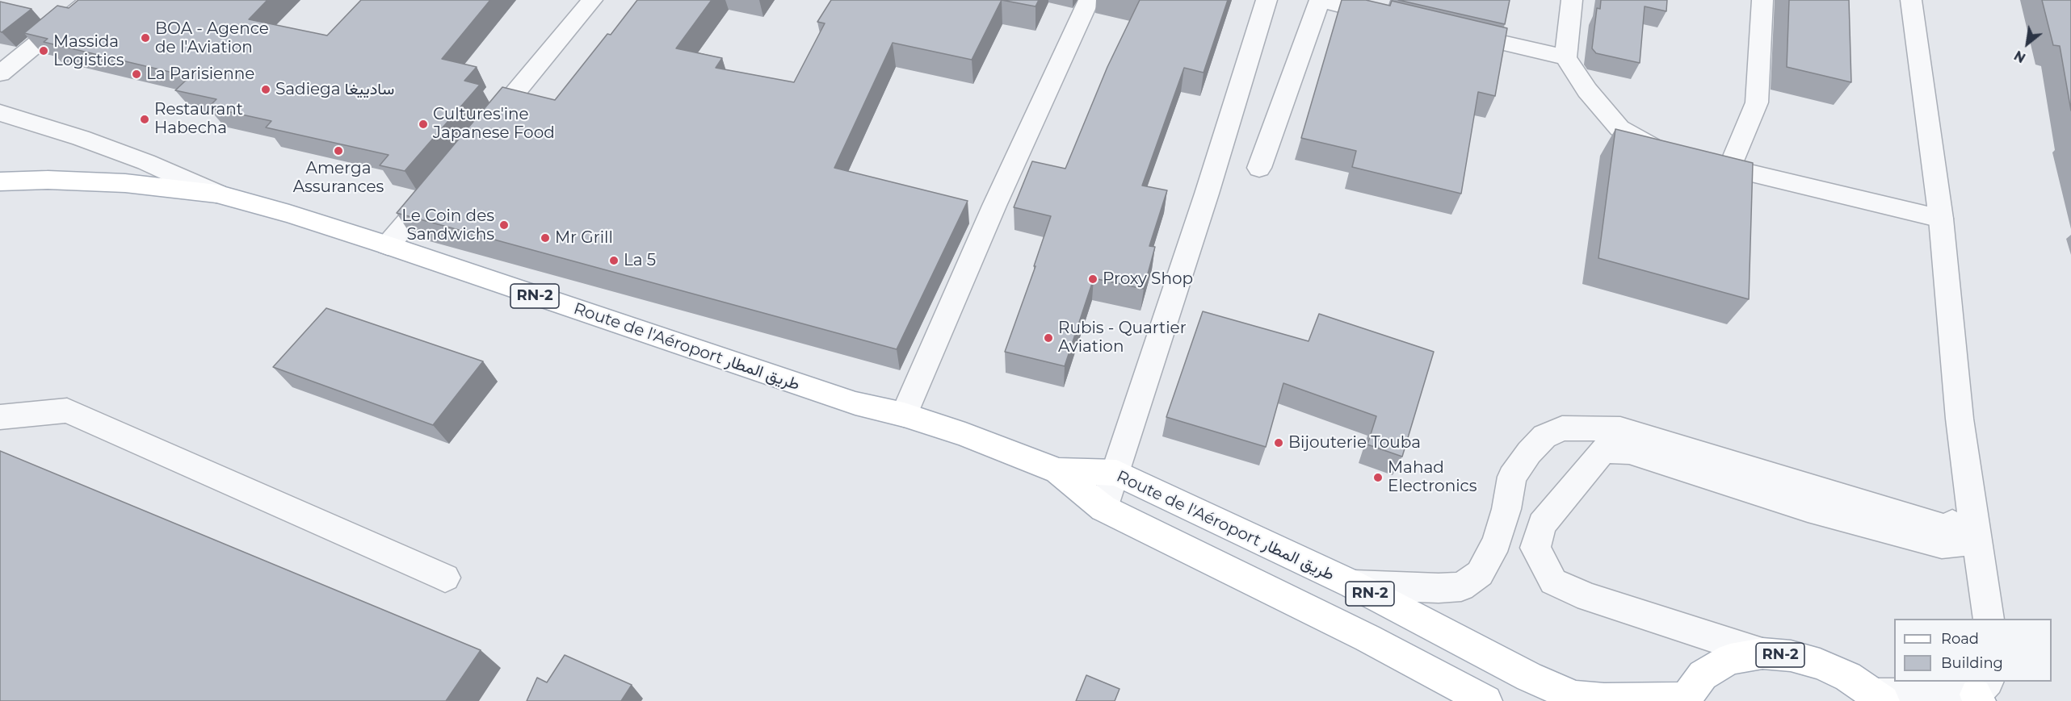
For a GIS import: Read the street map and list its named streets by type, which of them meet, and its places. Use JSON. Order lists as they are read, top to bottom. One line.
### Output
{"streets":{"main road":["RN-2","Route de l'Aéroport طريق المطار"]},"crossings":[["RN-2","Route de l'Aéroport طريق المطار"]],"places":["BOA - Agence de l'Aviation","Massida Logistics","La Parisienne","Sadiega سادييغا","Restaurant Habecha","Cultures'ine Japanese Food","Amerga Assurances","Le Coin des Sandwichs","Mr Grill","La 5","Proxy Shop","Rubis - Quartier Aviation","Bijouterie Touba","Mahad Electronics"],"legend":["Road","Building"],"north":"bottom left"}
